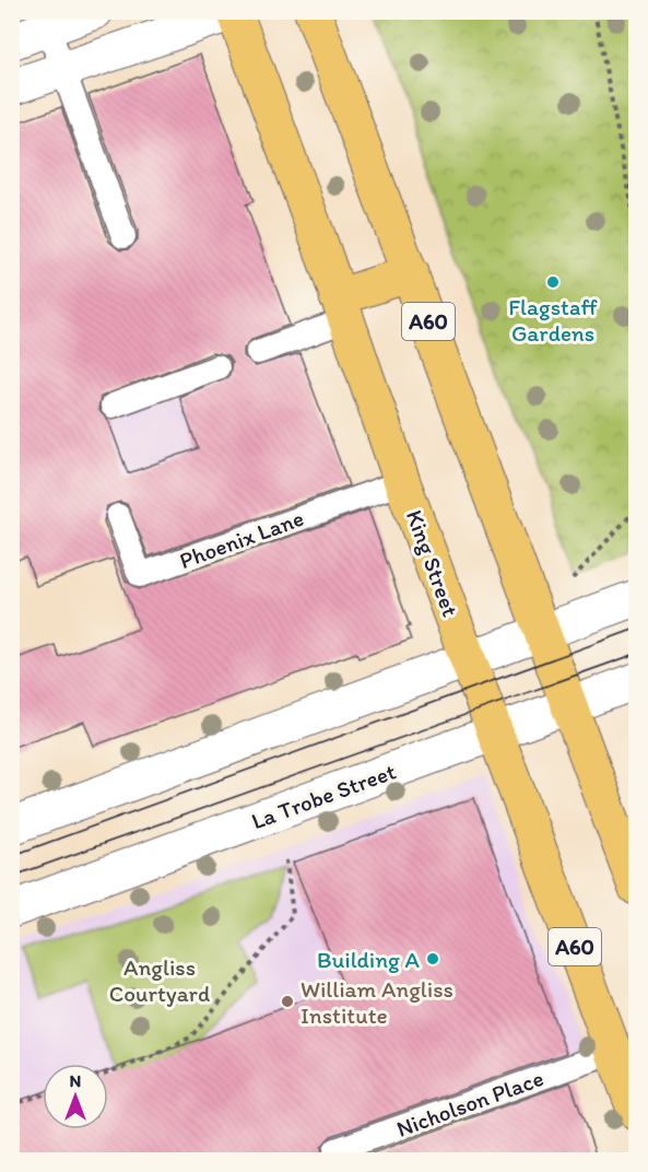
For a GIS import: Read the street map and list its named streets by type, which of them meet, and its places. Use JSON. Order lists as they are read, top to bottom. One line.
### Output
{"streets":{"highway":["A60","King Street"],"street":["La Trobe Street"],"lane":["Phoenix Lane","Nicholson Place"]},"crossings":[["A60","La Trobe Street"],["Phoenix Lane","King Street"],["King Street","La Trobe Street"],["King Street","Nicholson Place"]],"parks":["Angliss Courtyard"],"places":["Flagstaff Gardens","Building A","William Angliss Institute"],"north":"top"}
